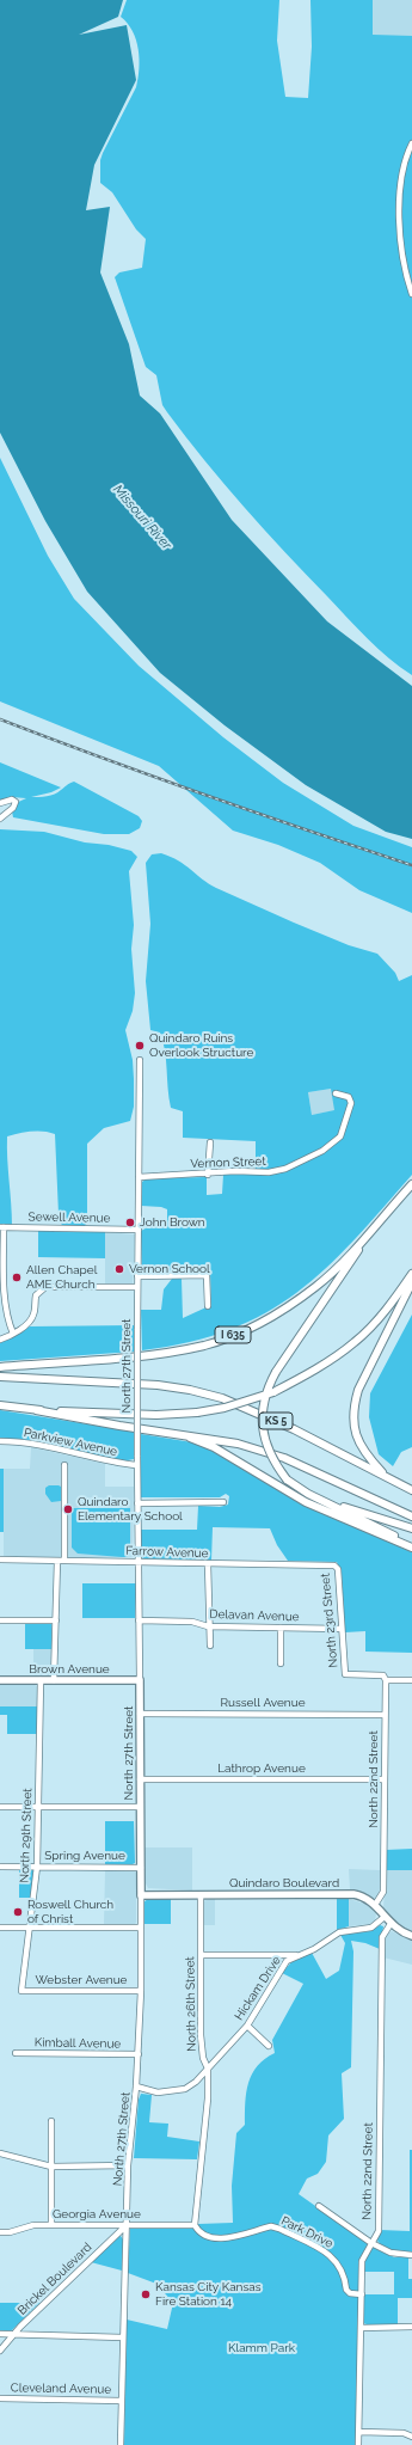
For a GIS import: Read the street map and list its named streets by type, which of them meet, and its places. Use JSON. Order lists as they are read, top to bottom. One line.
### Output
{"streets":{"highway":["I 635","KS 5"],"main road":["North 27th Street","Brown Avenue","Quindaro Boulevard"],"street":["Vernon Street","Sewell Avenue","Parkview Avenue","Farrow Avenue","Delavan Avenue","North 23rd Street","Russell Avenue","Lathrop Avenue","North 22nd Street","North 29th Street","Spring Avenue","Webster Avenue","Hickam Drive","North 26th Street","Kimball Avenue","Georgia Avenue","Park Drive","Brickel Boulevard","Cleveland Avenue"]},"crossings":[["Vernon Street","North 27th Street"],["Sewell Avenue","North 27th Street"],["North 27th Street","Parkview Avenue"],["North 27th Street","Farrow Avenue"],["North 27th Street","Delavan Avenue"],["North 27th Street","Brown Avenue"],["North 27th Street","Russell Avenue"],["North 27th Street","Lathrop Avenue"],["North 27th Street","Spring Avenue"],["North 27th Street","Quindaro Boulevard"],["North 27th Street","Webster Avenue"],["North 27th Street","Hickam Drive"],["North 27th Street","Kimball Avenue"],["North 27th Street","Georgia Avenue"],["North 27th Street","Brickel Boulevard"],["North 27th Street","Cleveland Avenue"],["Farrow Avenue","North 23rd Street"],["Delavan Avenue","North 23rd Street"],["North 23rd Street","North 22nd Street"],["Brown Avenue","North 29th Street"],["Russell Avenue","North 22nd Street"],["Lathrop Avenue","North 22nd Street"],["North 22nd Street","Quindaro Boulevard"],["North 22nd Street","Park Drive"],["North 29th Street","Spring Avenue"],["North 29th Street","Webster Avenue"],["Quindaro Boulevard","Hickam Drive"],["Quindaro Boulevard","North 26th Street"],["Hickam Drive","North 26th Street"],["North 26th Street","Georgia Avenue"],["North 26th Street","Park Drive"],["Georgia Avenue","Park Drive"],["Georgia Avenue","Brickel Boulevard"]],"water":["Missouri River"],"parks":["Klamm Park"],"places":["Quindaro Ruins Overlook Structure","John Brown","Vernon School","Allen Chapel AME Church","Quindaro Elementary School","Roswell Church of Christ","Kansas City Kansas Fire Station 14"]}
